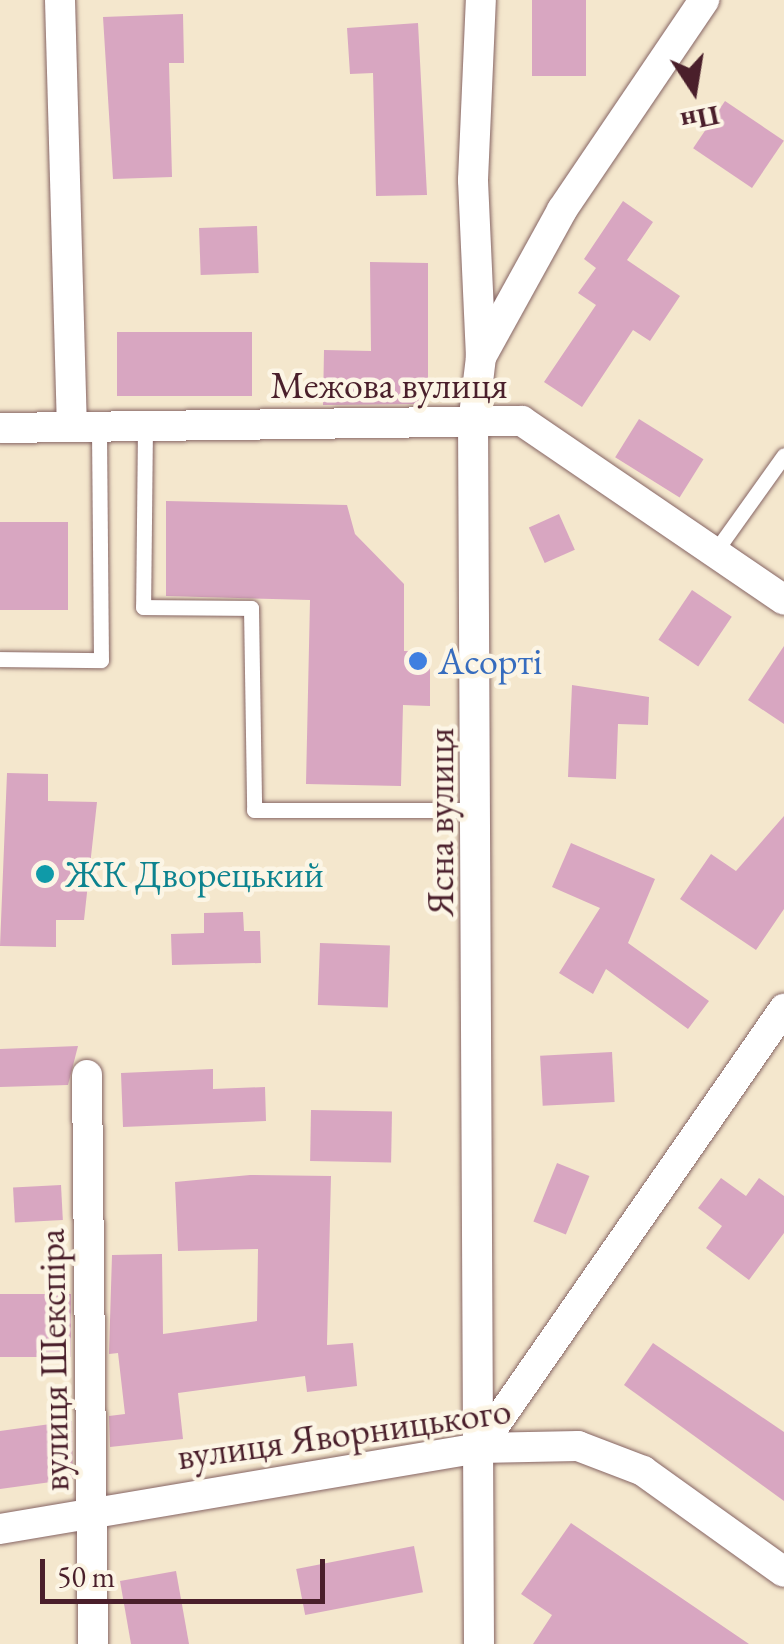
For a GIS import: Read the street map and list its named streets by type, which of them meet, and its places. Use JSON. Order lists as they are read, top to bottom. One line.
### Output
{"streets":{"street":["Межова вулиця","Ясна вулиця","вулиця Шекспіра","вулиця Яворницького"]},"crossings":[["Межова вулиця","Ясна вулиця"],["Ясна вулиця","вулиця Яворницького"],["вулиця Шекспіра","вулиця Яворницького"]],"places":["Асорті","ЖК Дворецький"],"scale_bar":"50 m","north":"bottom"}
